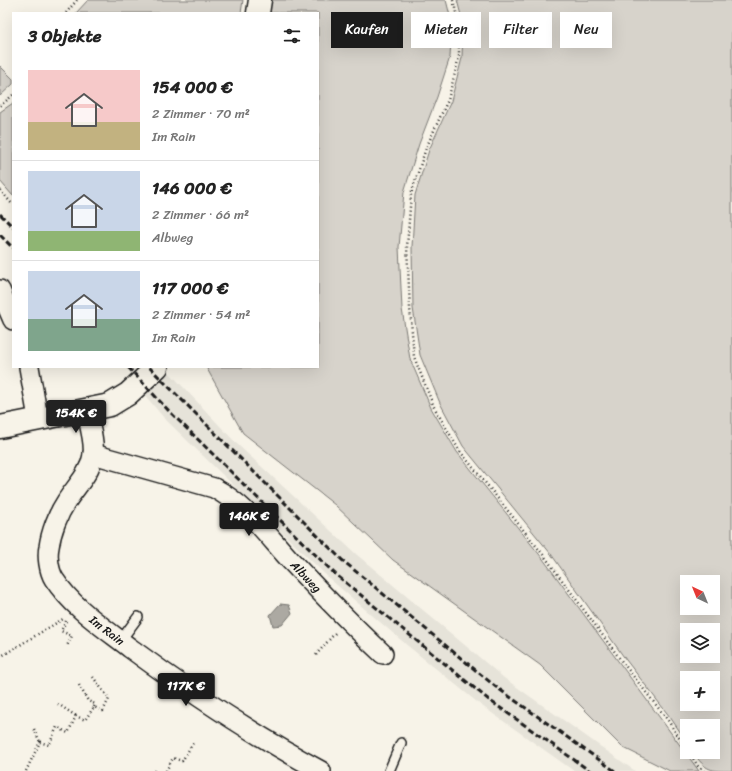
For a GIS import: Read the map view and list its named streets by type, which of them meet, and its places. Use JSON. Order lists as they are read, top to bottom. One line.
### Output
{"streets":{"street":["Albweg","Im Rain"]},"crossings":[["Albweg","Im Rain"]],"north":"top left","page":{"chip":["Kaufen","Mieten","Filter","Neu"],"heading":"3 Objekte","list":[{"name":"154 000 €","note":"2 Zimmer · 70 m² · Im Rain"},{"name":"146 000 €","note":"2 Zimmer · 66 m² · Albweg"},{"name":"117 000 €","note":"2 Zimmer · 54 m² · Im Rain"}],"price":["154K €","146K €","117K €"],"map_buttons":["+","−"]}}
